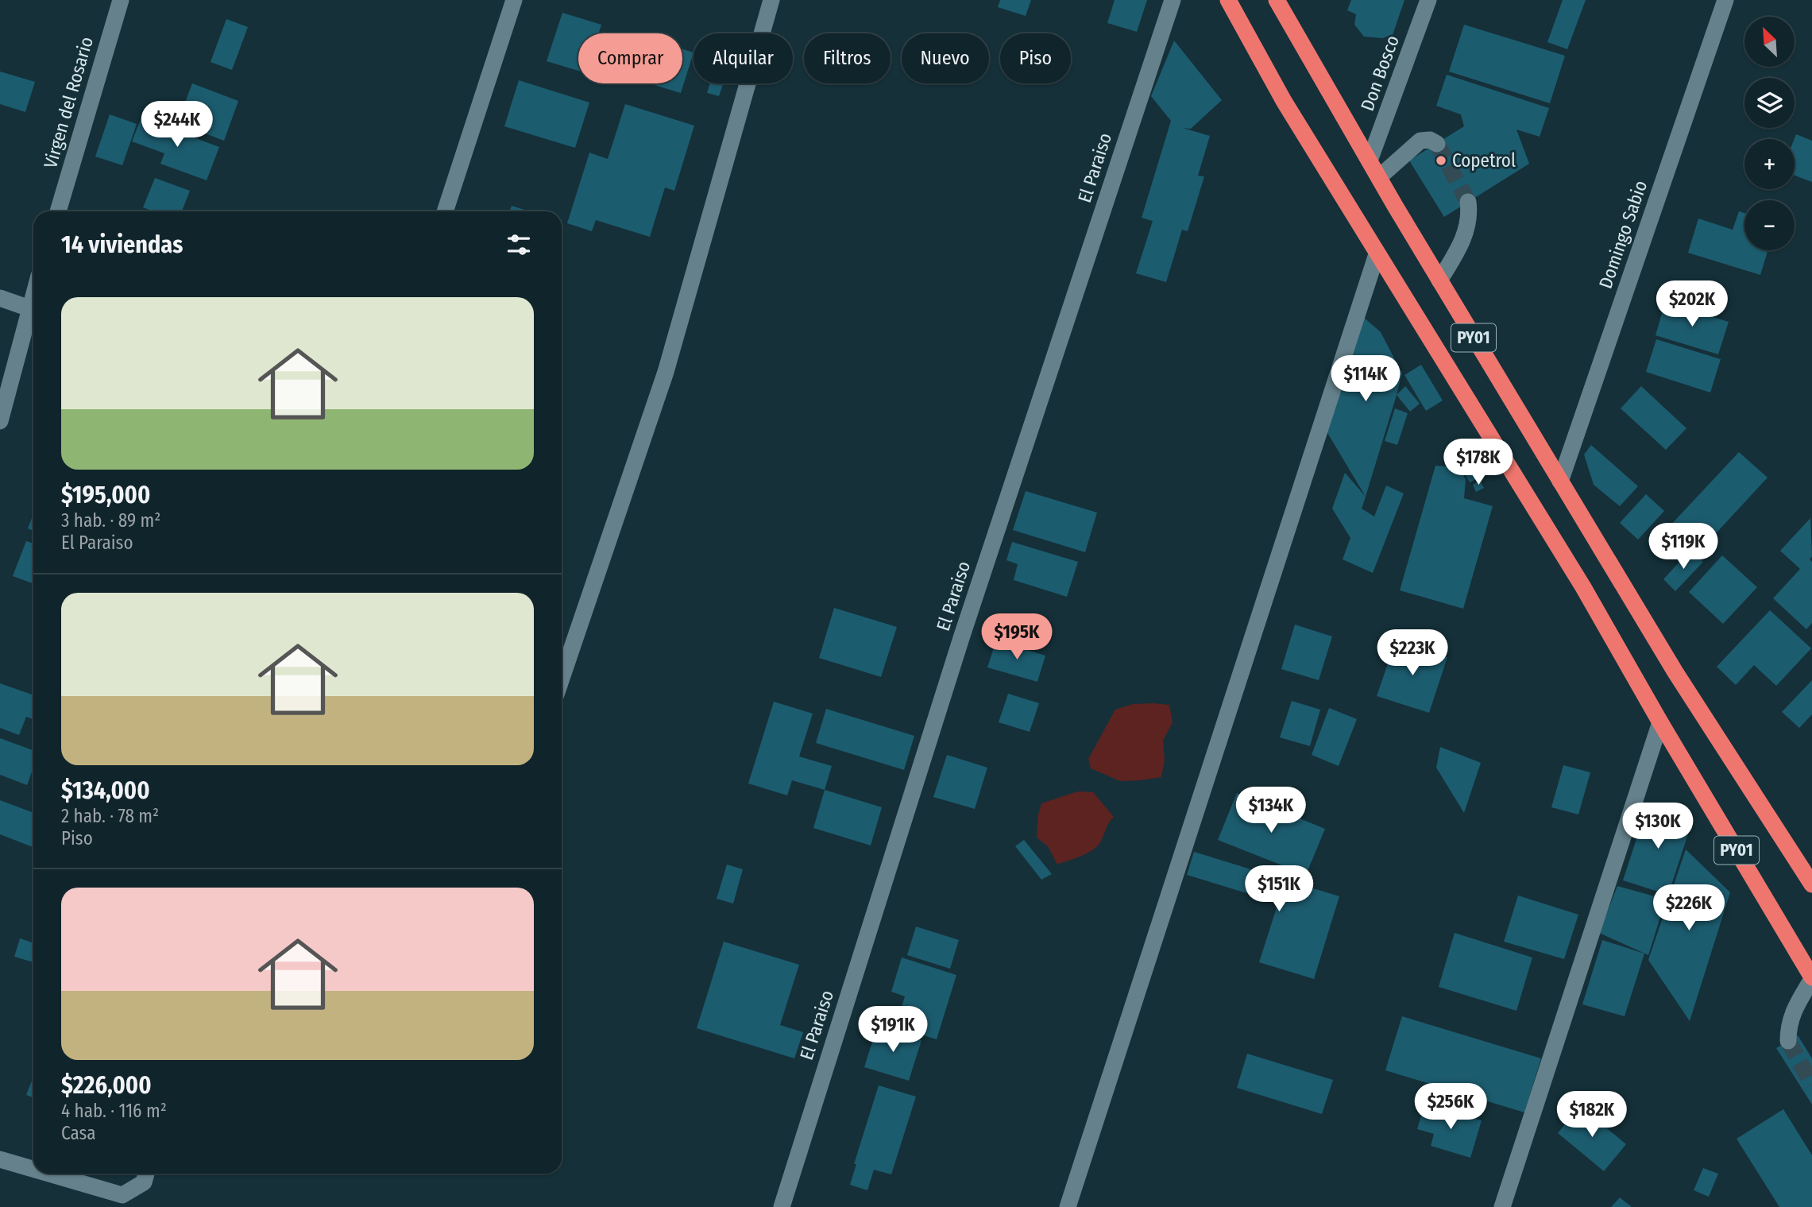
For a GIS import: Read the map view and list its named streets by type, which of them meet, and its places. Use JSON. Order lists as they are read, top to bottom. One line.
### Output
{"streets":{"highway":["PY01"],"street":["Don Bosco","Virgen del Rosario","El Paraiso","Domingo Sabio"]},"crossings":[["Don Bosco","PY01"],["Domingo Sabio","PY01"]],"places":["Copetrol"],"north":"top left","page":{"map_buttons":["+","−"],"chip":["Comprar","Alquilar","Filtros","Nuevo","Piso"],"price":["$244K","$202K","$114K","$178K","$119K","$195K","$223K","$134K","$130K","$151K","$226K","$191K","$256K","$182K"],"heading":"14 viviendas","list":[{"name":"$195,000","note":"3 hab. · 89 m² · El Paraiso"},{"name":"$134,000","note":"2 hab. · 78 m² · Piso"},{"name":"$226,000","note":"4 hab. · 116 m² · Casa"}]}}
